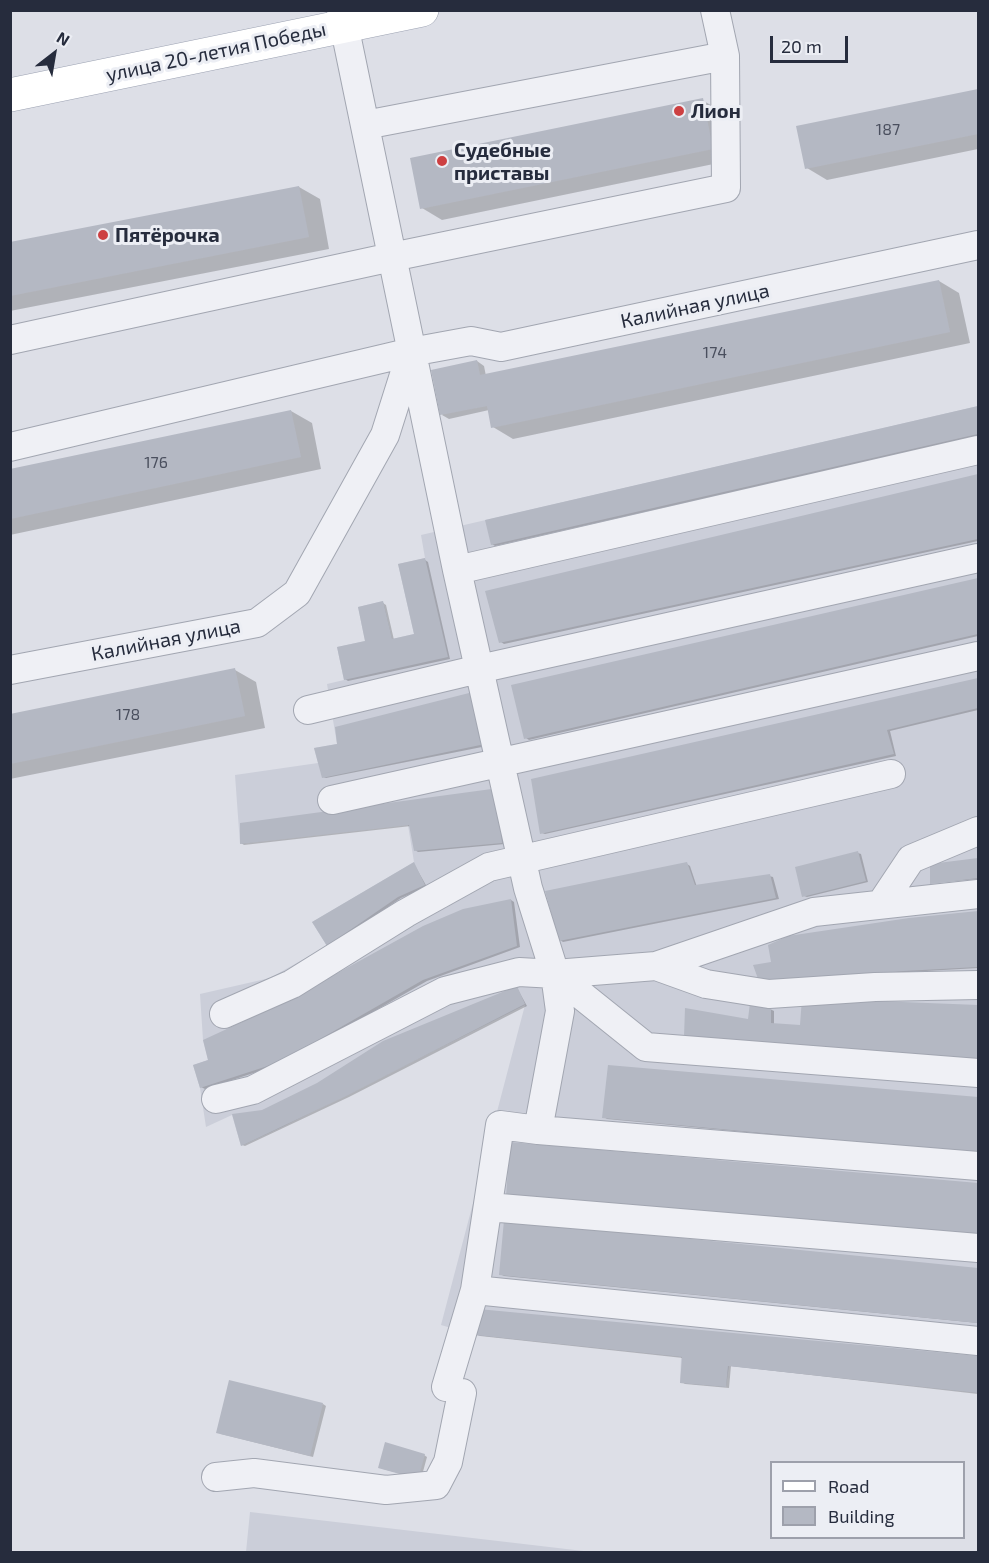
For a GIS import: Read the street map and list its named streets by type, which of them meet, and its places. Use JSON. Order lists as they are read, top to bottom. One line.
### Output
{"streets":{"main road":["улица 20-летия Победы"],"lane":["Калийная улица"]},"places":["Лион","Судебные приставы","Пятёрочка"],"house_numbers":["187","174","176","178"],"legend":["Road","Building"],"scale_bar":"20 m","north":"top right"}
